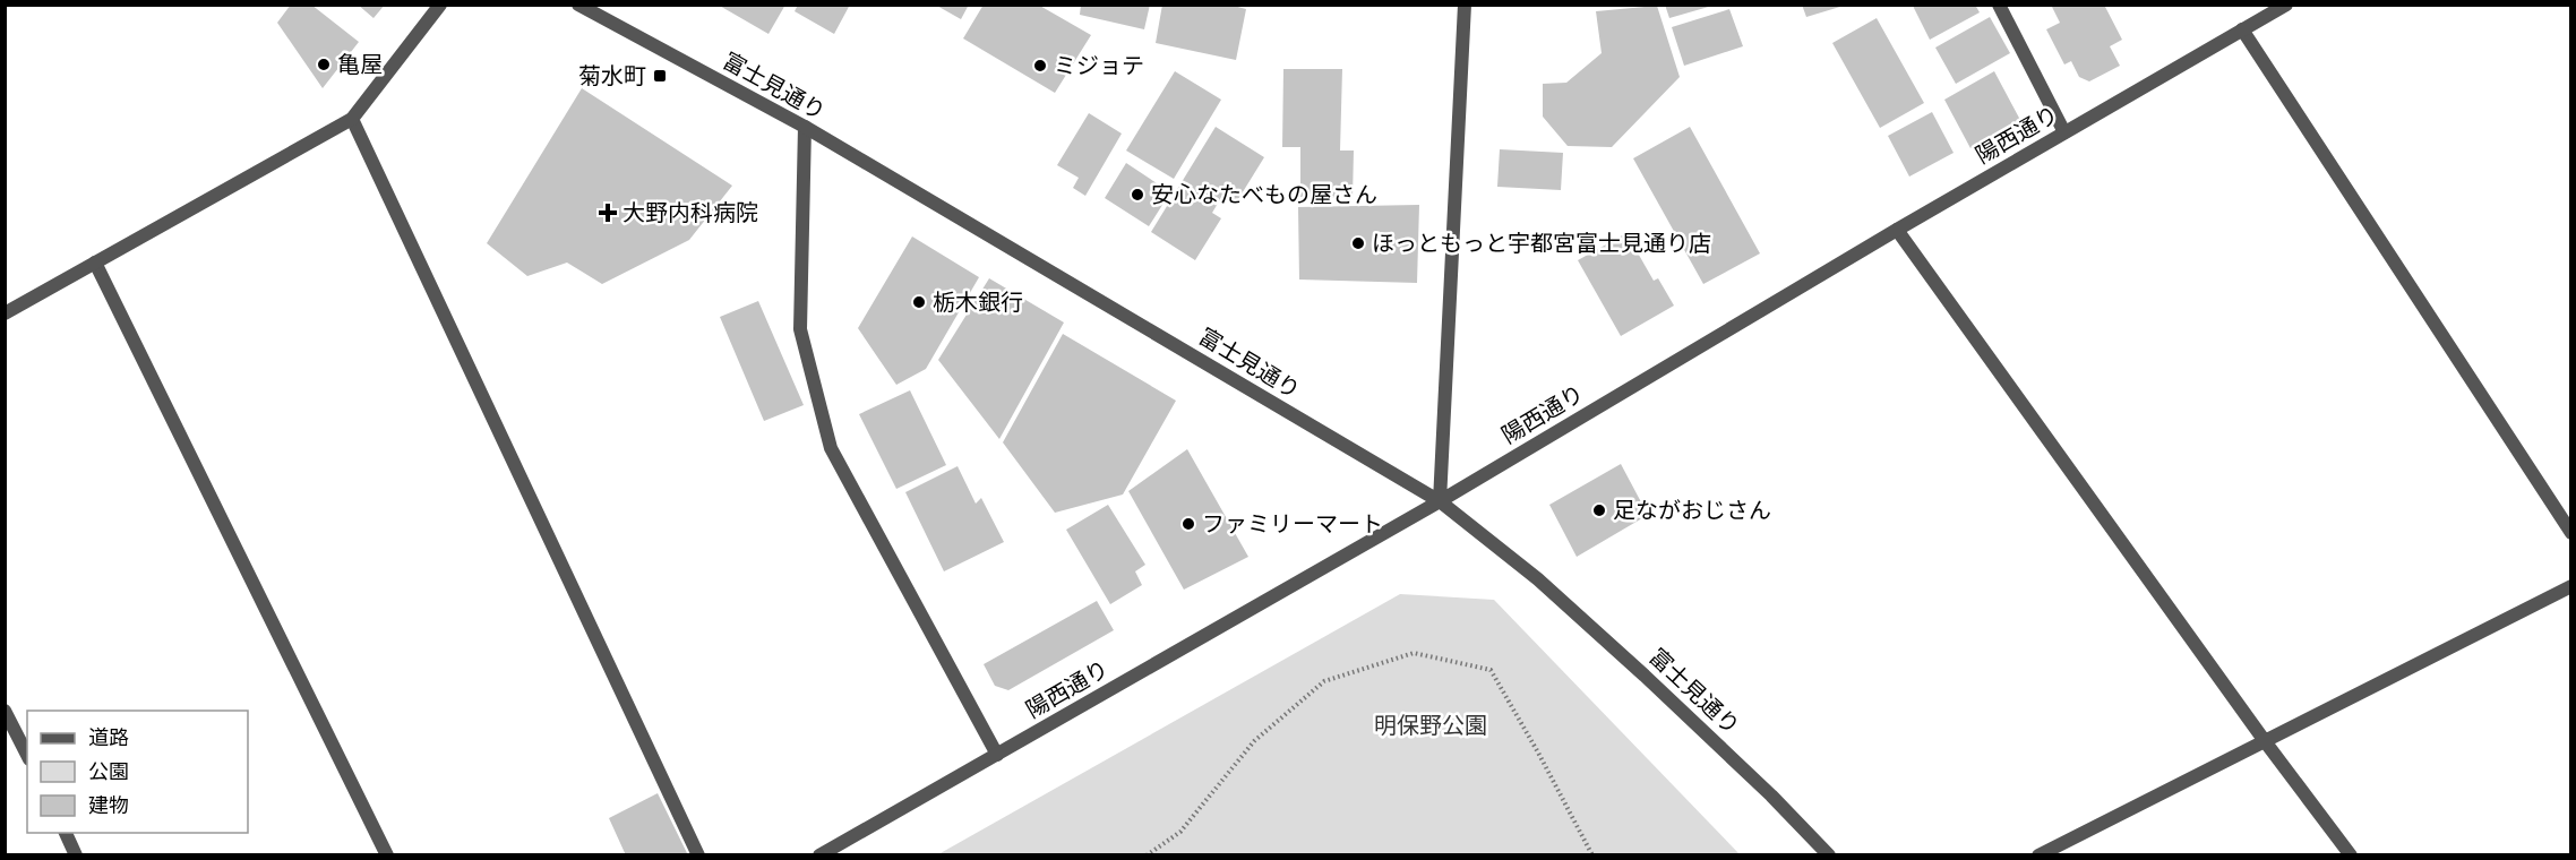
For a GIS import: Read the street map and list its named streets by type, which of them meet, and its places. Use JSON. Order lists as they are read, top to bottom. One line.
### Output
{"streets":{"street":["富士見通り","陽西通り"]},"crossings":[["富士見通り","陽西通り"]],"parks":["明保野公園"],"places":{"other":["亀屋","ミジョテ","安心なたべもの屋さん","ほっともっと宇都宮富士見通り店","栃木銀行","足ながおじさん","ファミリーマート"],"transit":["菊水町"],"health":["大野内科病院"]},"legend":["道路","公園","建物"]}
